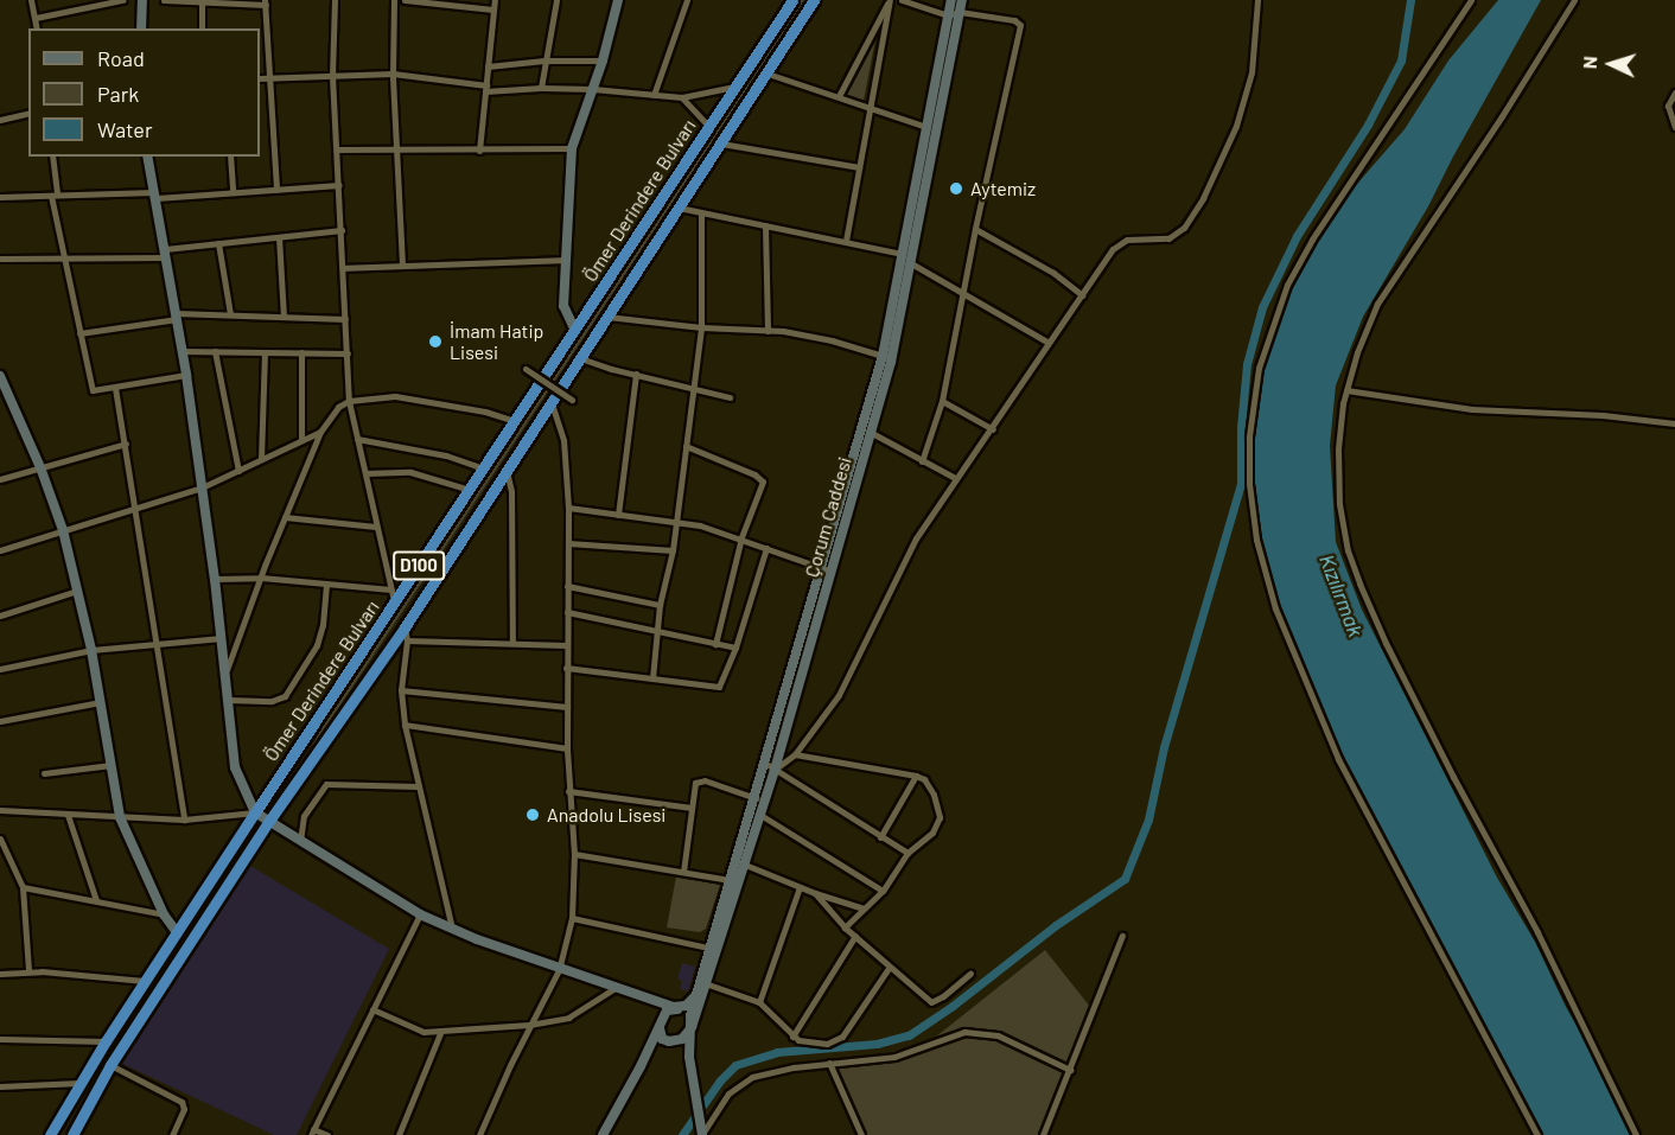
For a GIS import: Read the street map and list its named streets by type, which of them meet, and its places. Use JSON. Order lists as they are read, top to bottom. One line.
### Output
{"streets":{"highway":["Ömer Derindere Bulvarı","D100"],"street":["Çorum Caddesi"]},"water":["Kızılırmak"],"places":["Aytemiz","İmam Hatip Lisesi","Anadolu Lisesi"],"legend":["Road","Park","Water"],"north":"left"}
